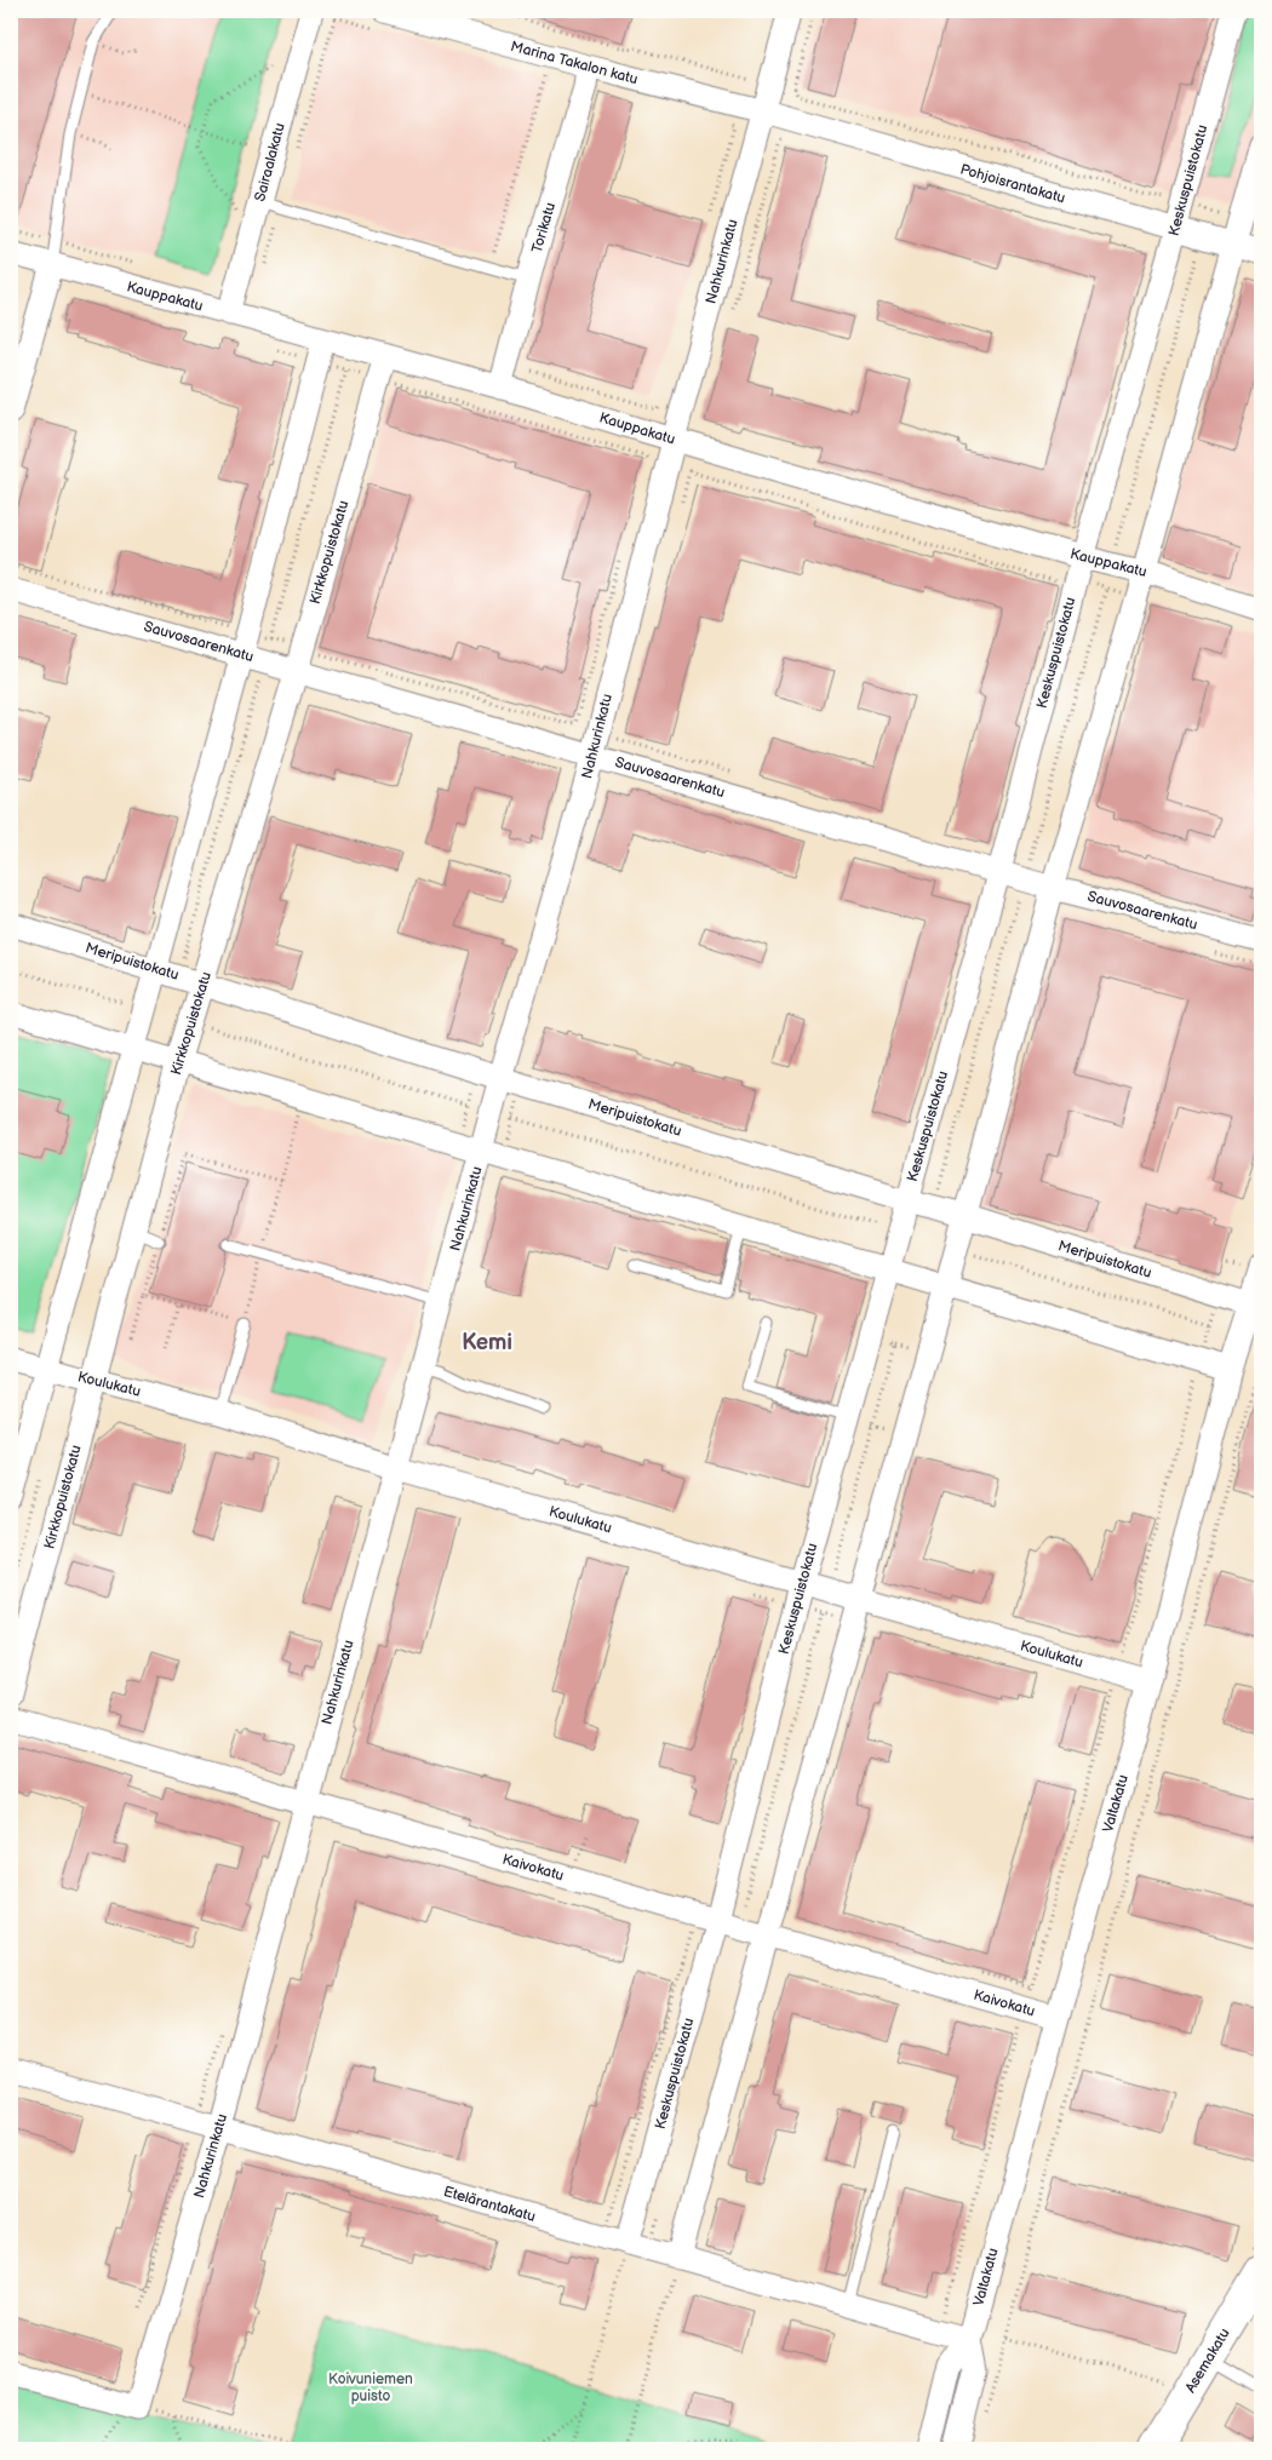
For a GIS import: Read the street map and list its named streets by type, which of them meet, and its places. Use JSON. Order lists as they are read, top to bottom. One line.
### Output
{"streets":{"main road":["Asemakatu"],"street":["Marina Takalon katu","Sairaalakatu","Keskuspuistokatu","Pohjoisrantakatu","Torikatu","Nahkurinkatu","Kauppakatu","Kirkkopuistokatu","Sauvosaarenkatu","Meripuistokatu","Koulukatu","Valtakatu","Kaivokatu","Etelärantakatu"]},"crossings":[["Marina Takalon katu","Pohjoisrantakatu"],["Marina Takalon katu","Torikatu"],["Marina Takalon katu","Nahkurinkatu"],["Sairaalakatu","Kauppakatu"],["Keskuspuistokatu","Pohjoisrantakatu"],["Keskuspuistokatu","Kauppakatu"],["Keskuspuistokatu","Sauvosaarenkatu"],["Keskuspuistokatu","Meripuistokatu"],["Keskuspuistokatu","Koulukatu"],["Keskuspuistokatu","Kaivokatu"],["Keskuspuistokatu","Etelärantakatu"],["Pohjoisrantakatu","Nahkurinkatu"],["Torikatu","Kauppakatu"],["Nahkurinkatu","Kauppakatu"],["Nahkurinkatu","Sauvosaarenkatu"],["Nahkurinkatu","Meripuistokatu"],["Nahkurinkatu","Koulukatu"],["Nahkurinkatu","Kaivokatu"],["Nahkurinkatu","Etelärantakatu"],["Kauppakatu","Kirkkopuistokatu"],["Kirkkopuistokatu","Sauvosaarenkatu"],["Kirkkopuistokatu","Meripuistokatu"],["Kirkkopuistokatu","Koulukatu"],["Meripuistokatu","Valtakatu"],["Koulukatu","Valtakatu"],["Valtakatu","Kaivokatu"],["Valtakatu","Etelärantakatu"]],"districts":["Kemi"],"parks":["Koivuniemen puisto"]}
